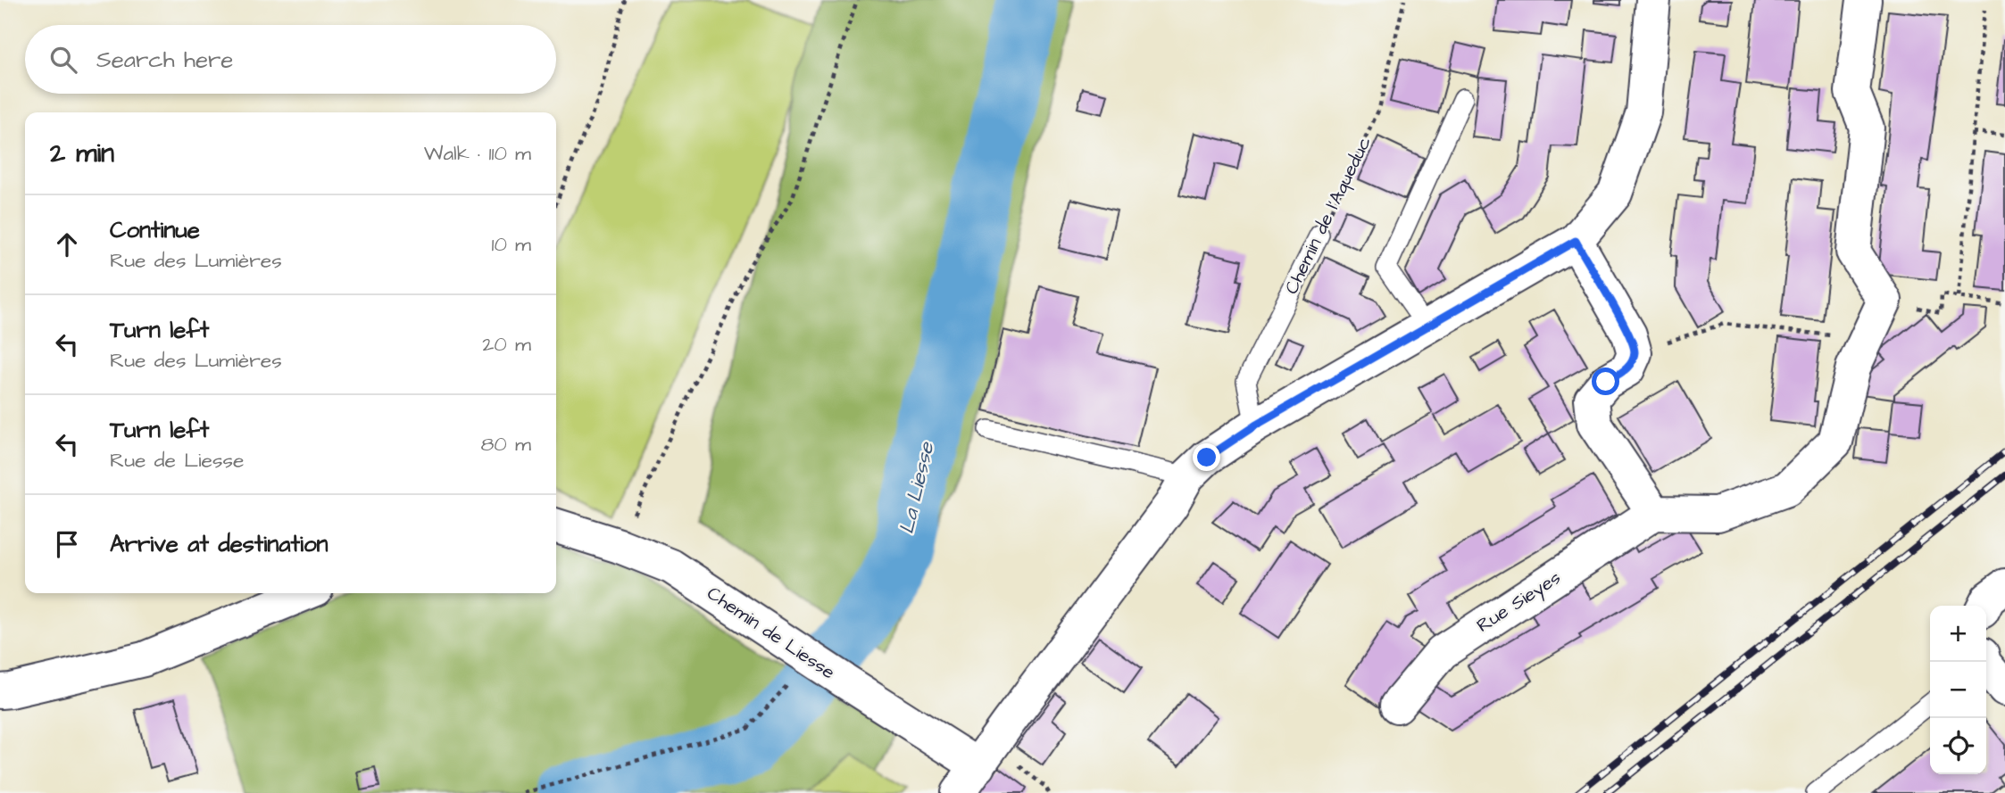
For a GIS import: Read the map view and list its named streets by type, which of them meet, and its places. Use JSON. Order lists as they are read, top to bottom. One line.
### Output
{"streets":{"street":["Rue Sieyes","Chemin de Liesse"],"lane":["Chemin de l'Aqueduc"]},"water":["La Liesse"],"page":{"search":"Search here","heading":["2 min","Walk · 110 m"],"list":[["Continue","Rue des Lumières","10 m"],["Turn left","Rue des Lumières","20 m"],["Turn left","Rue de Liesse","80 m"],"Arrive at destination"],"map_buttons":["+","−"]}}
